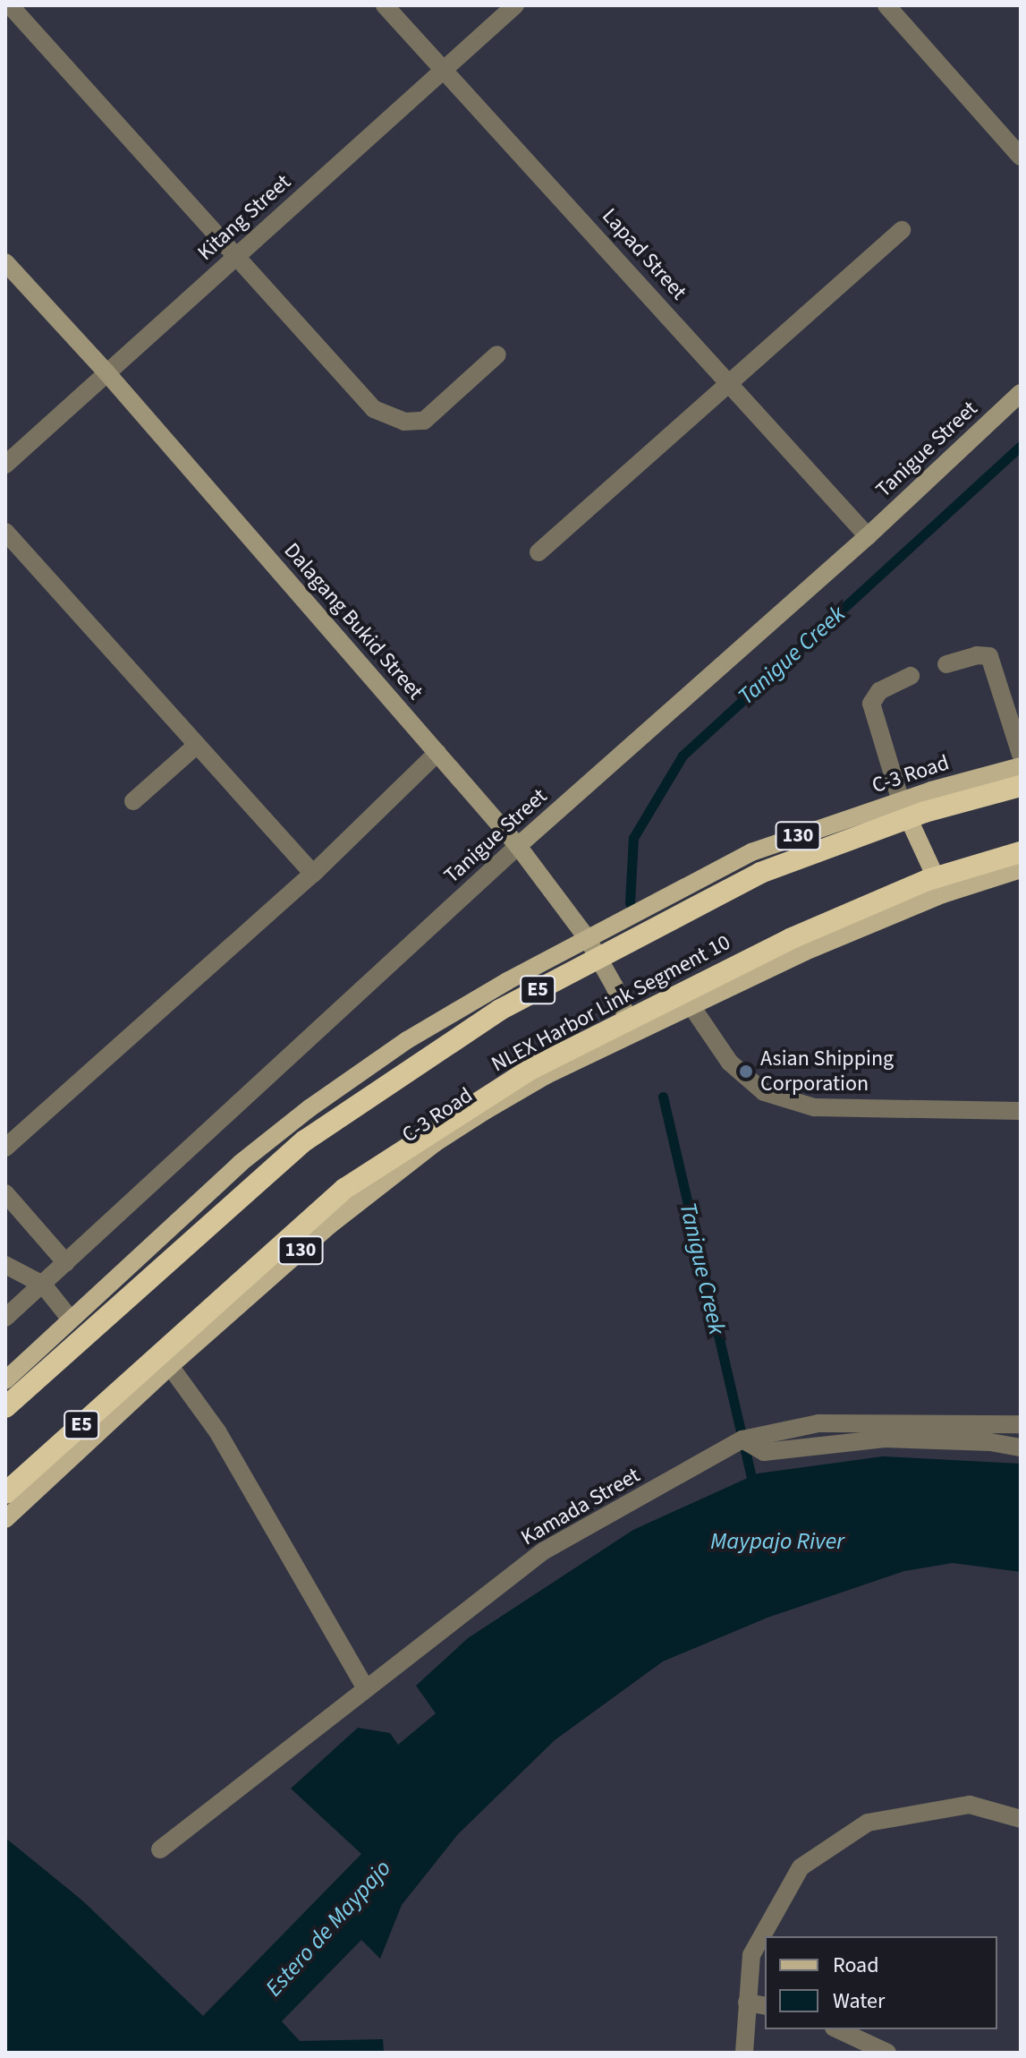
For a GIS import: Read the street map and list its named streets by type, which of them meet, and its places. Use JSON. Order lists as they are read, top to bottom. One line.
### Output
{"streets":{"highway":["E5","NLEX Harbor Link Segment 10"],"main road":["Tanigue Street","Dalagang Bukid Street","C-3 Road","130"],"street":["Kitang Street","Lapad Street","Kamada Street"]},"crossings":[["Kitang Street","Lapad Street"],["Kitang Street","Dalagang Bukid Street"],["Lapad Street","Tanigue Street"],["Tanigue Street","Dalagang Bukid Street"],["Dalagang Bukid Street","C-3 Road"]],"water":["Tanigue Creek","Maypajo River","Estero de Maypajo"],"places":["Asian Shipping Corporation"],"legend":["Road","Water"]}
